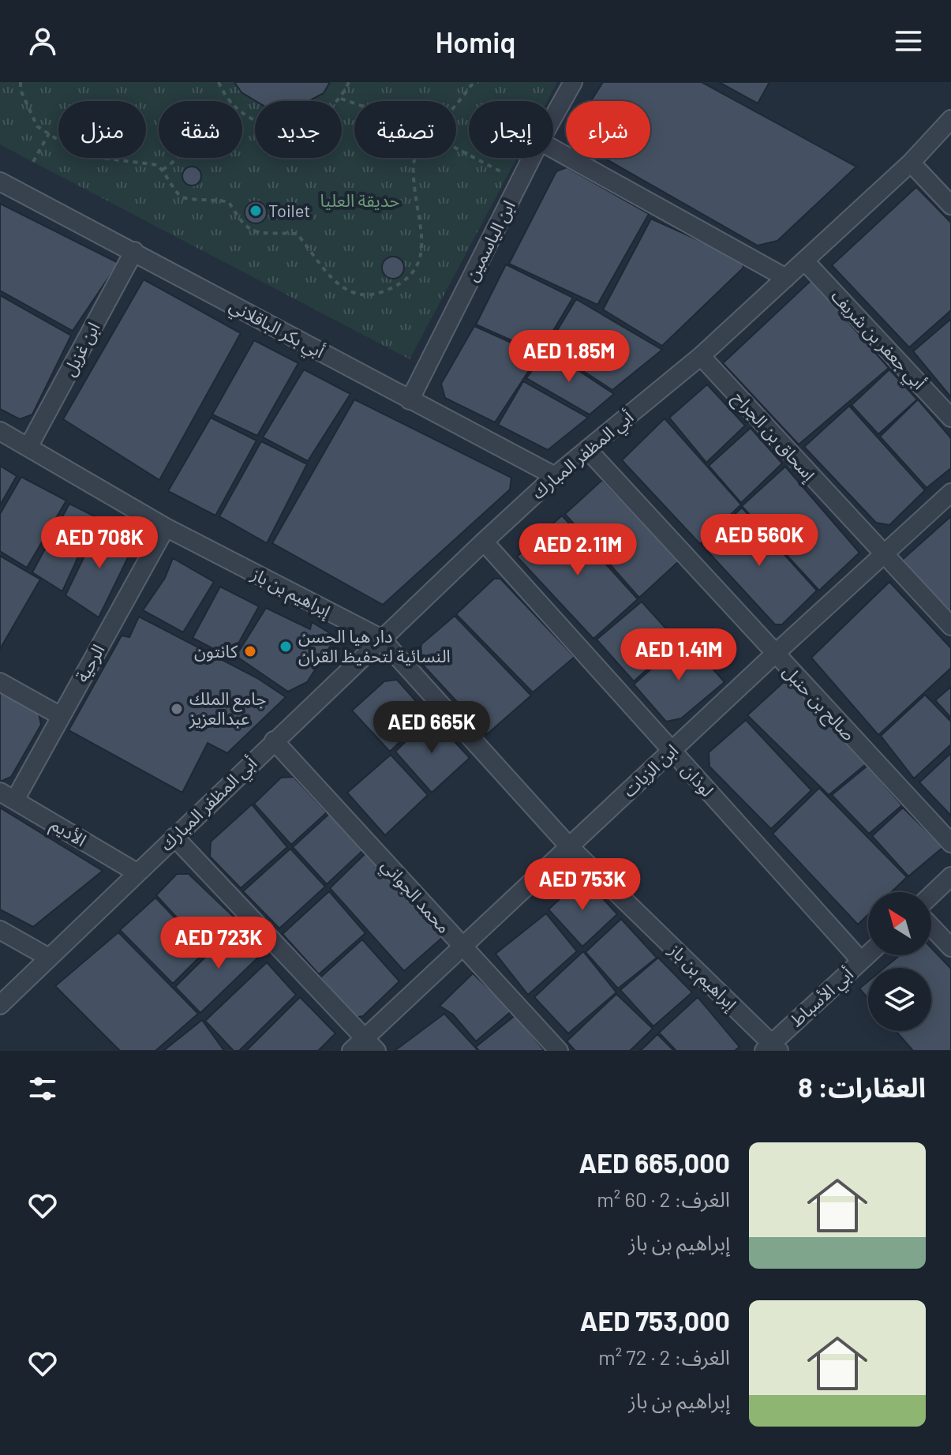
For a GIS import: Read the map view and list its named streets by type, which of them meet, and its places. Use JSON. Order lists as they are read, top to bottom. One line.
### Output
{"streets":{"street":["ابن الياسمين","أبي بكر الباقلاني","أبي جعفر بن شريف","ابن غزيل","إسحاق بن الجراح","أبي المظفر المبارك","إبراهيم بن باز","الرحية","صالح بن حنبل","ابن الزيات","لوذان","الأديم","محمد الجواني","أبي الأسباط"]},"crossings":[["ابن الياسمين","أبي بكر الباقلاني"],["أبي بكر الباقلاني","ابن غزيل"],["أبي بكر الباقلاني","أبي المظفر المبارك"],["أبي جعفر بن شريف","أبي المظفر المبارك"],["ابن غزيل","إبراهيم بن باز"],["إسحاق بن الجراح","أبي المظفر المبارك"],["إسحاق بن الجراح","ابن الزيات"],["أبي المظفر المبارك","إبراهيم بن باز"],["أبي المظفر المبارك","صالح بن حنبل"],["أبي المظفر المبارك","لوذان"],["أبي المظفر المبارك","الأديم"],["أبي المظفر المبارك","محمد الجواني"],["إبراهيم بن باز","الرحية"],["إبراهيم بن باز","ابن الزيات"],["إبراهيم بن باز","أبي الأسباط"],["الرحية","الأديم"],["صالح بن حنبل","ابن الزيات"],["ابن الزيات","لوذان"],["ابن الزيات","محمد الجواني"],["لوذان","أبي الأسباط"]],"parks":["حديقة العليا"],"places":["Toilet","دار هيا الحسن النسائية لتحفيظ القران","كانتون","جامع الملك عبدالعزيز"],"north":"top left","page":{"header":"Homiq","chip":["شراء","إيجار","تصفية","جديد","شقة","منزل"],"price":["AED 1.85M","AED 560K","AED 708K","AED 2.11M","AED 1.41M","AED 665K","AED 753K","AED 723K"],"heading":"العقارات: 8","list":[{"name":"AED 665,000","note":"الغرف: 2 · 60 m² · إبراهيم بن باز"},{"name":"AED 753,000","note":"الغرف: 2 · 72 m² · إبراهيم بن باز"}]}}
